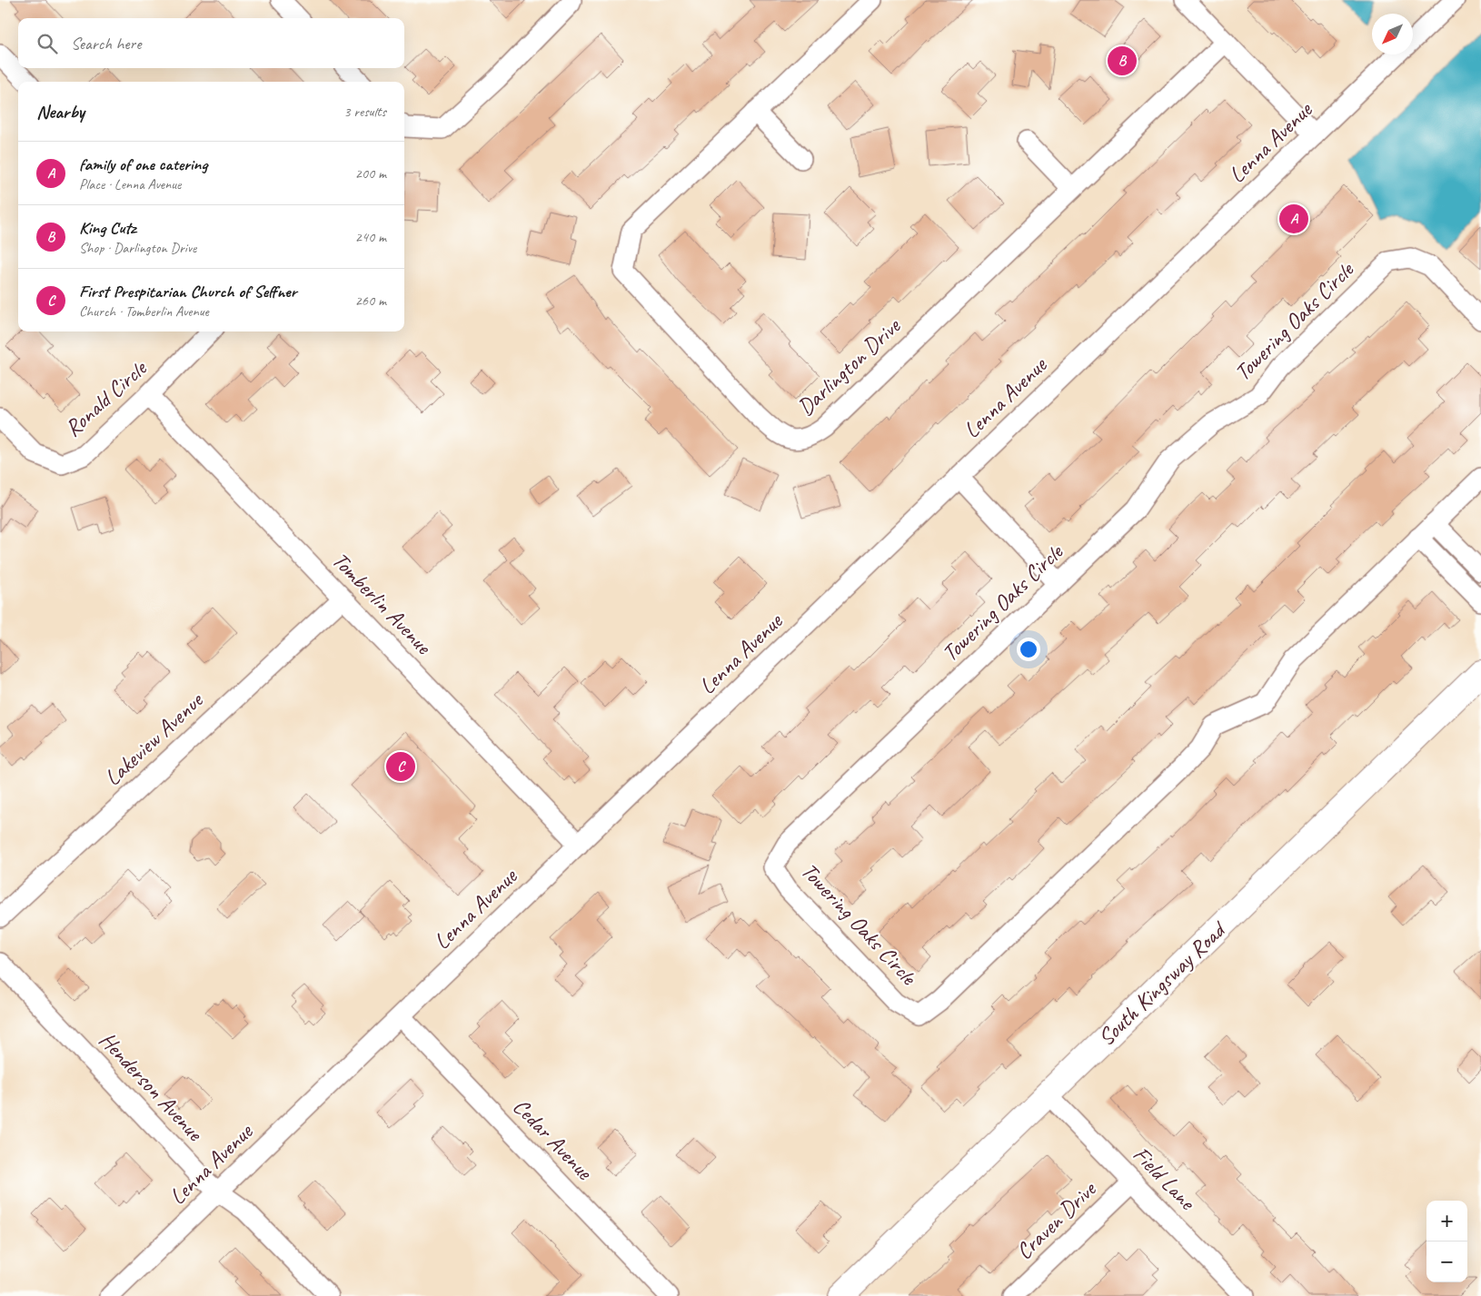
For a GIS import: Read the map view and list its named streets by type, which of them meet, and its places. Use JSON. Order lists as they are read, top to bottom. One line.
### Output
{"streets":{"street":["Lenna Avenue","Towering Oaks Circle","Darlington Drive","Ronald Circle","Tomberlin Avenue","Lakeview Avenue","South Kingsway Road","Henderson Avenue","Cedar Avenue","Field Lane","Craven Drive"]},"crossings":[["Lenna Avenue","Tomberlin Avenue"],["Lenna Avenue","Henderson Avenue"],["Lenna Avenue","Cedar Avenue"],["Ronald Circle","Tomberlin Avenue"],["Tomberlin Avenue","Lakeview Avenue"],["South Kingsway Road","Field Lane"],["Field Lane","Craven Drive"]],"north":"bottom left","page":{"search":"Search here","pins":["B","A","C"],"heading":["Nearby","3 results"],"list":[{"mark":"A","name":"family of one catering","note":"Place · Lenna Avenue","value":"200 m"},{"mark":"B","name":"King Cutz","note":"Shop · Darlington Drive","value":"240 m"},{"mark":"C","name":"First Prespitarian Church of Seffner","note":"Church · Tomberlin Avenue","value":"260 m"}],"map_buttons":["+","−"]}}
